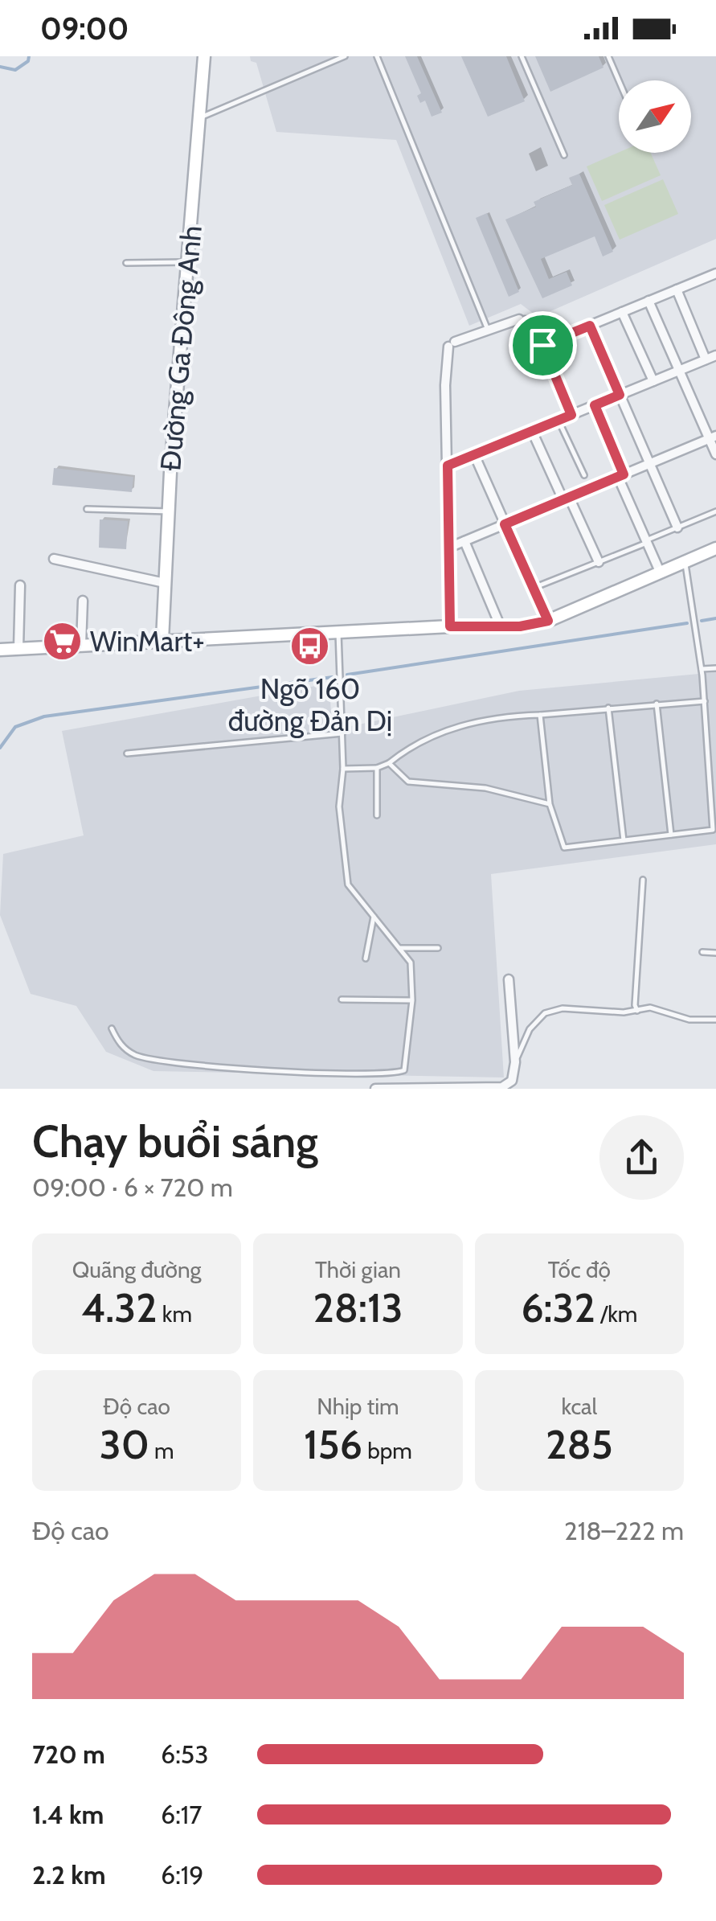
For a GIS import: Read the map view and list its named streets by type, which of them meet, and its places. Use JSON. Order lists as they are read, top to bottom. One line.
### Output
{"streets":{"street":["Đường Ga Đông Anh"]},"places":{"supermarket":["WinMart+"],"bus stop":["Ngõ 160 đường Đản Dị"]},"north":"top right","page":{"status":"09:00","heading":["Chạy buổi sáng","09:00 · 6 × 720 m"],"stats":[["Quãng đường","4.32 km"],["Thời gian","28:13"],["Tốc độ","6:32 /km"],["Độ cao","30 m"],["Nhịp tim","156 bpm"],["kcal","285"]],"chart":["Độ cao","218–222 m"],"list":[{"name":"720 m","note":"6:53"},{"name":"1.4 km","note":"6:17"},{"name":"2.2 km","note":"6:19"}]}}
